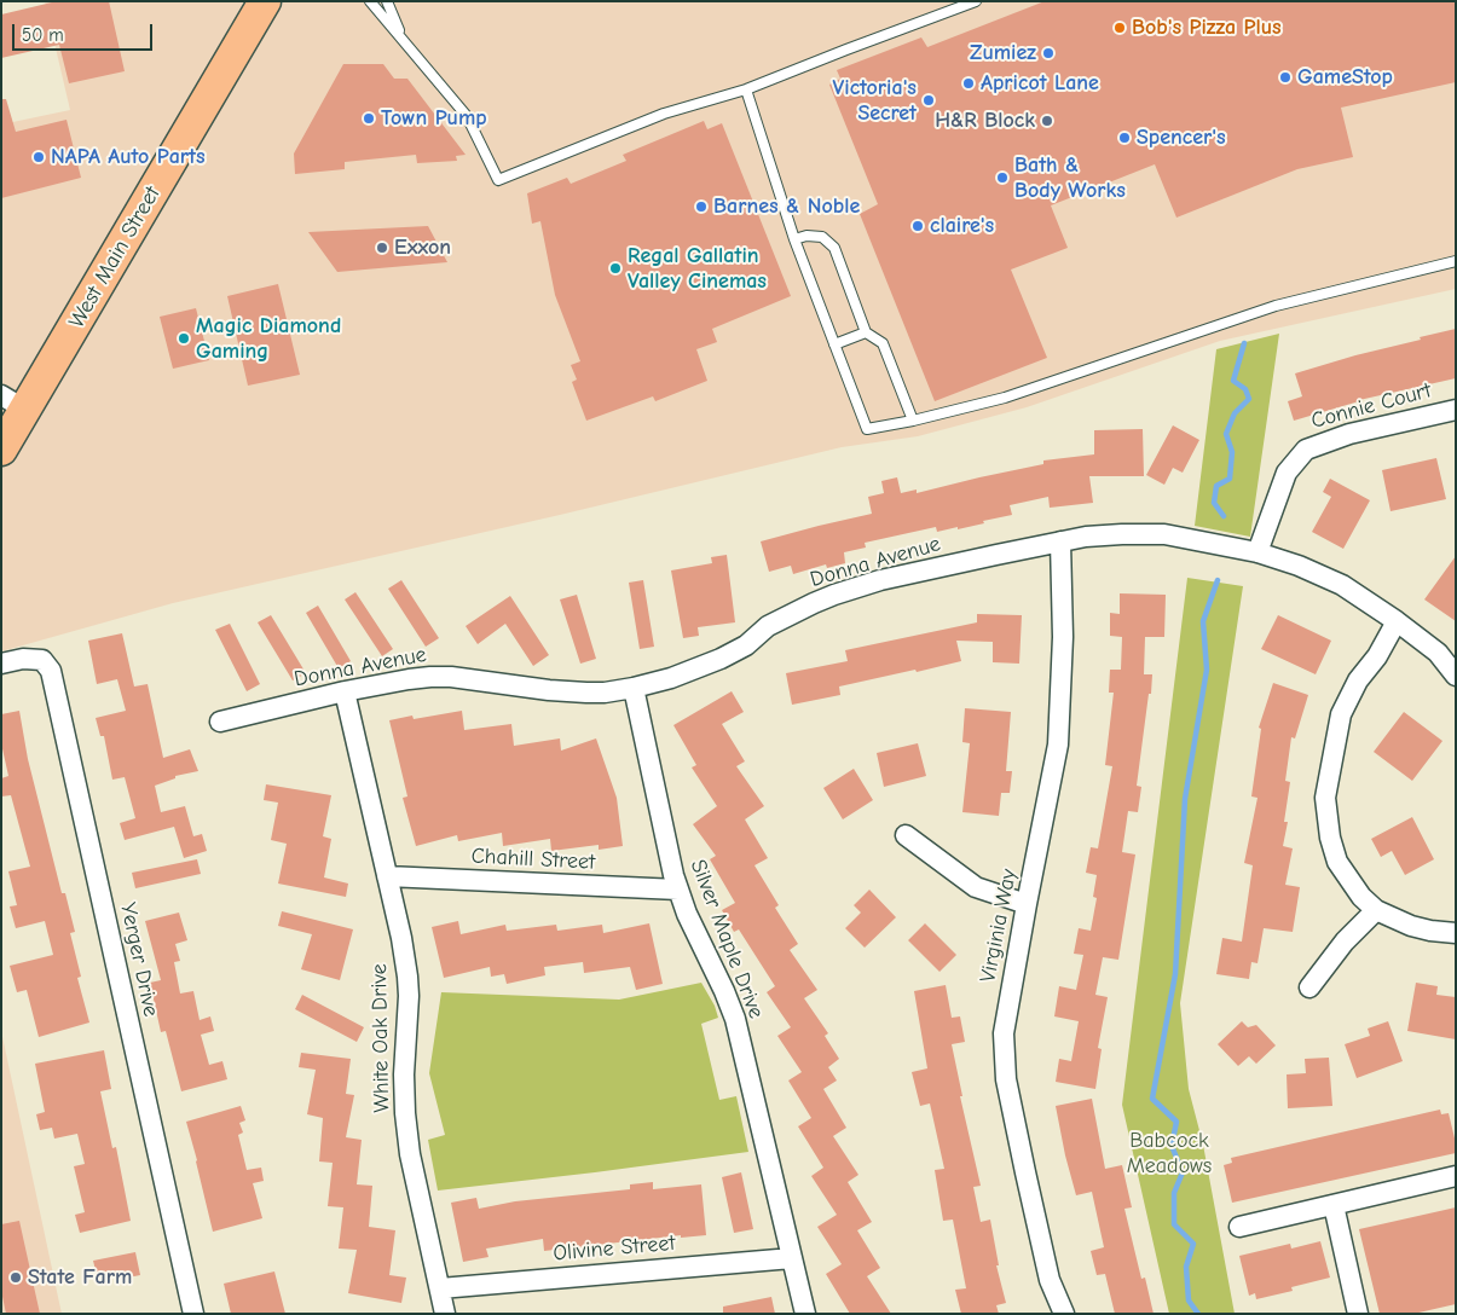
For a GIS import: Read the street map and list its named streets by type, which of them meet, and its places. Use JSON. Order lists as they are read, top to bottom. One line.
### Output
{"streets":{"highway":["West Main Street"],"street":["Connie Court","Donna Avenue","Chahill Street","Virginia Way","Silver Maple Drive","Yerger Drive","White Oak Drive","Olivine Street"]},"crossings":[["Connie Court","Donna Avenue"],["Donna Avenue","Virginia Way"],["Donna Avenue","Silver Maple Drive"],["Donna Avenue","White Oak Drive"],["Chahill Street","Silver Maple Drive"],["Chahill Street","White Oak Drive"],["Silver Maple Drive","Olivine Street"],["White Oak Drive","Olivine Street"]],"parks":["Babcock Meadows"],"places":["Bob's Pizza Plus","Zumiez","GameStop","Apricot Lane","Victoria's Secret","Town Pump","H&R Block","Spencer's","NAPA Auto Parts","Bath & Body Works","Barnes & Noble","claire's","Exxon","Regal Gallatin Valley Cinemas","Magic Diamond Gaming","State Farm"],"scale_bar":"50 m"}
